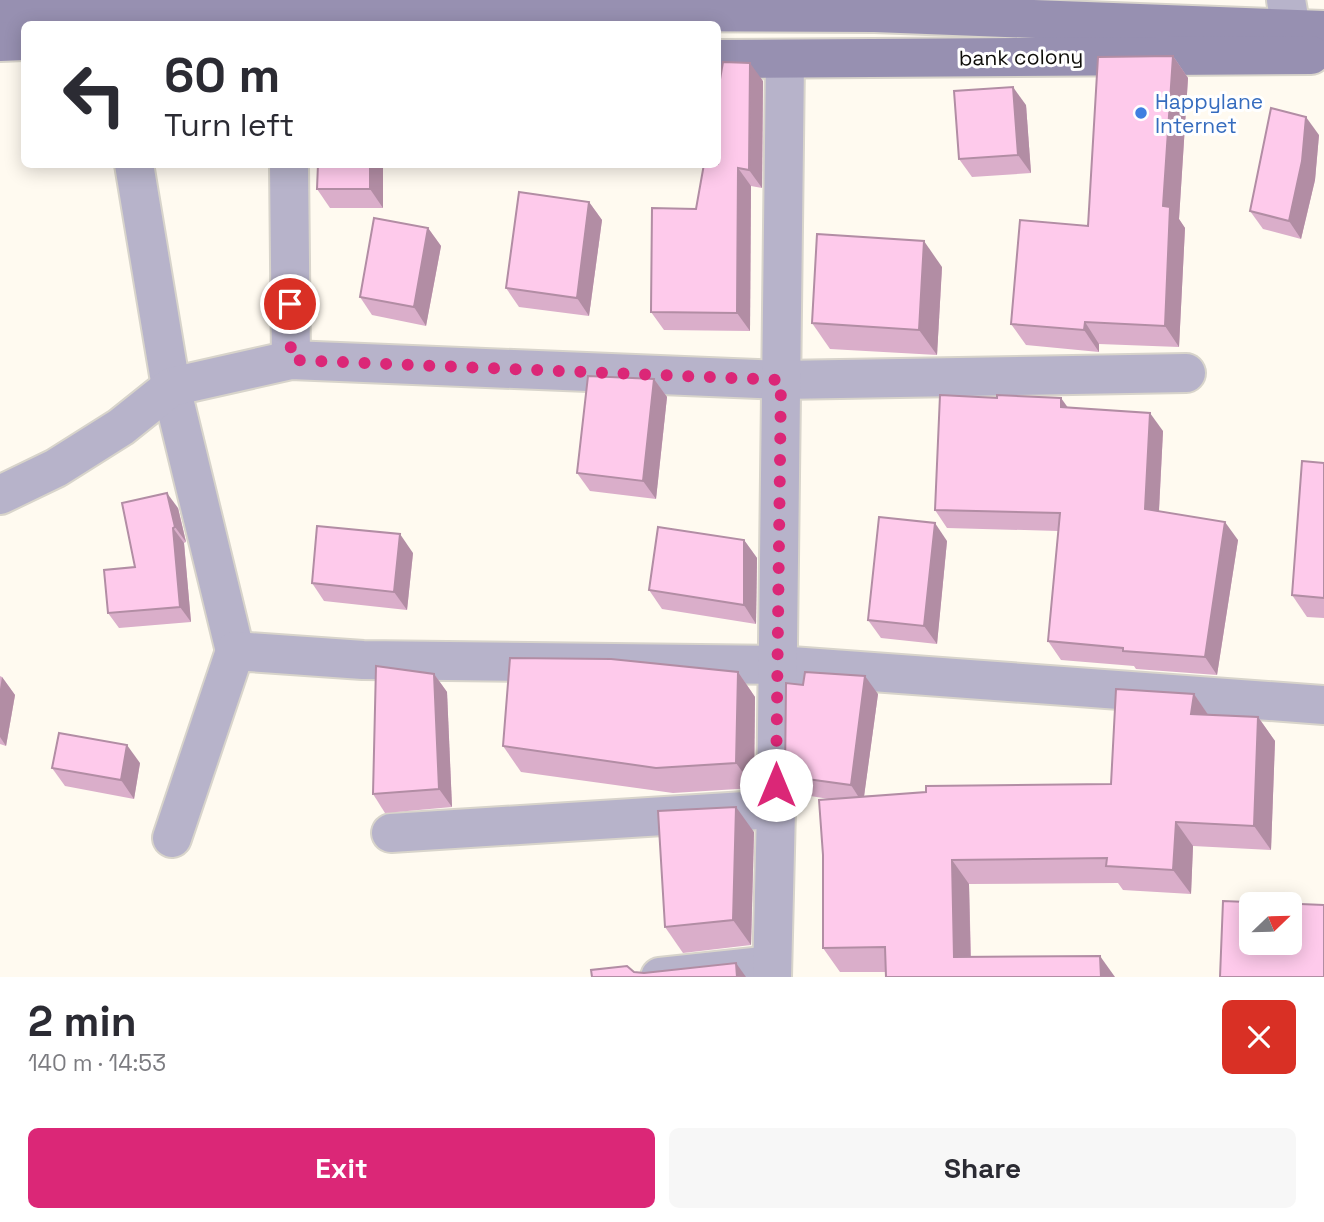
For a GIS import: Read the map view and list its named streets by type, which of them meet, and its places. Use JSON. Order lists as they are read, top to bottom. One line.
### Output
{"streets":{"main road":["bank colony"]},"places":["Happylane Internet"],"north":"top right","page":{"turn":["60 m","Turn left"],"heading":["2 min","140 m · 14:53"],"buttons":["Exit","Share"]}}
